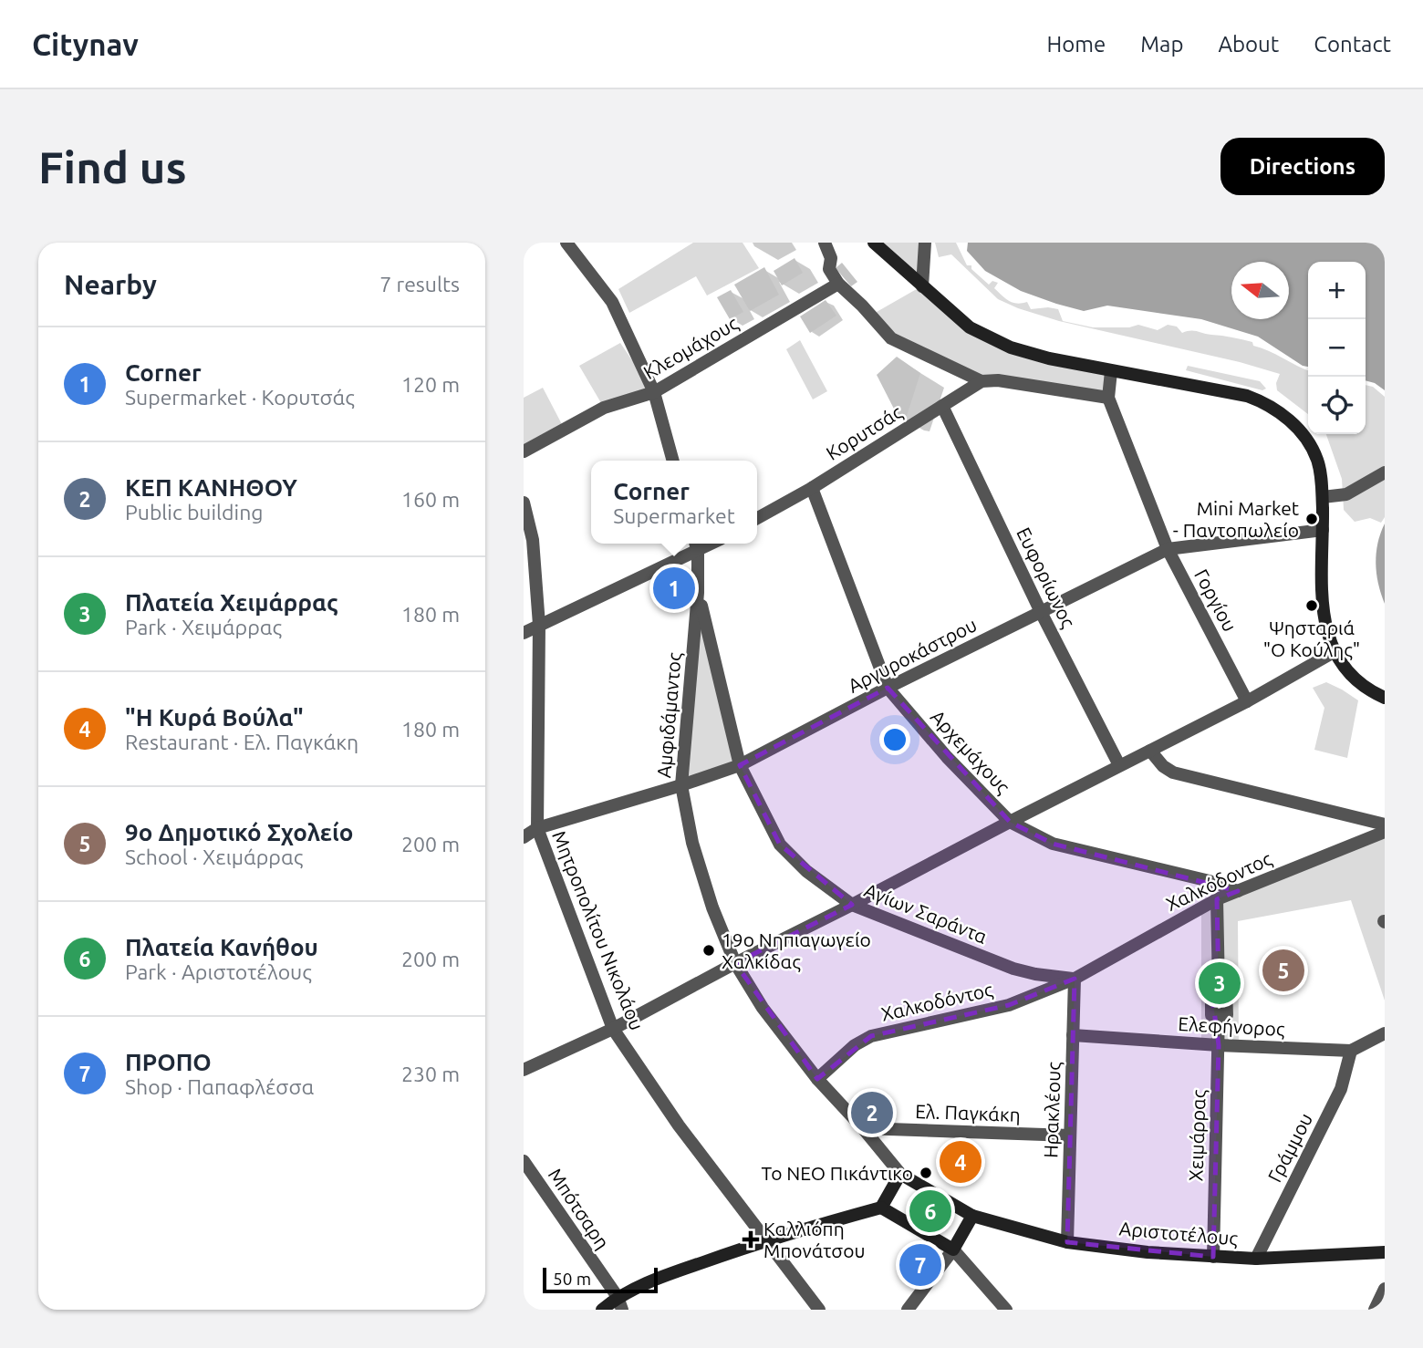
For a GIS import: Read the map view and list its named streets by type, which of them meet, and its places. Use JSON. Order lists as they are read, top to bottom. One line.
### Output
{"streets":{"street":["Κλεομάχους","Κορυτσάς","Ευφορίωνος","Γοργίου","Αργυροκάστρου","Αμφιδάμαντος","Αρχεμάχους","Χαλκόδοντος","Αγίων Σαράντα","Μητροπολίτου Νικολάου","Χαλκοδόντος","Ελεφήνορος","Ηρακλέους","Ελ. Παγκάκη","Χειμάρρας","Γράμμου","Μπότσαρη","Αριστοτέλους"]},"crossings":[["Κορυτσάς","Ευφορίωνος"],["Κορυτσάς","Γοργίου"],["Κορυτσάς","Αρχεμάχους"],["Ευφορίωνος","Αργυροκάστρου"],["Γοργίου","Αργυροκάστρου"],["Αργυροκάστρου","Αμφιδάμαντος"],["Αργυροκάστρου","Αρχεμάχους"],["Αργυροκάστρου","Αγίων Σαράντα"],["Αργυροκάστρου","Μητροπολίτου Νικολάου"],["Αμφιδάμαντος","Αγίων Σαράντα"],["Αμφιδάμαντος","Χαλκοδόντος"],["Αμφιδάμαντος","Ελ. Παγκάκη"],["Αμφιδάμαντος","Αριστοτέλους"],["Αρχεμάχους","Χαλκόδοντος"],["Χαλκόδοντος","Αγίων Σαράντα"],["Χαλκόδοντος","Χαλκοδόντος"],["Χαλκόδοντος","Ηρακλέους"],["Χαλκόδοντος","Χειμάρρας"],["Αγίων Σαράντα","Χαλκοδόντος"],["Αγίων Σαράντα","Ηρακλέους"],["Χαλκοδόντος","Ηρακλέους"],["Ελεφήνορος","Ηρακλέους"],["Ελεφήνορος","Χειμάρρας"],["Ελεφήνορος","Γράμμου"],["Ηρακλέους","Ελ. Παγκάκη"],["Ηρακλέους","Αριστοτέλους"],["Χειμάρρας","Αριστοτέλους"],["Γράμμου","Αριστοτέλους"]],"places":{"other":["Mini Market - Παντοπωλείο","Ψησταριά \"Ο Κούλης\"","19ο Νηπιαγωγείο Χαλκίδας","Το ΝΕΟ Πικάντικο"],"health":["Καλλιόπη Μπονάτσου"]},"scale_bar":"50 m","north":"left","page":{"header":"Citynav","nav":["Home","Map","About","Contact"],"buttons":"Directions","title":"Find us","heading":["Nearby","7 results"],"map_buttons":["+","−"],"list":[{"mark":"1","name":"Corner","note":"Supermarket · Κορυτσάς","value":"120 m"},{"mark":"2","name":"ΚΕΠ ΚΑΝΗΘΟΥ","note":"Public building","value":"160 m"},{"mark":"3","name":"Πλατεία Χειμάρρας","note":"Park · Χειμάρρας","value":"180 m"},{"mark":"4","name":"\"Η Κυρά Βούλα\"","note":"Restaurant · Ελ. Παγκάκη","value":"180 m"},{"mark":"5","name":"9ο Δημοτικό Σχολείο","note":"School · Χειμάρρας","value":"200 m"},{"mark":"6","name":"Πλατεία Κανήθου","note":"Park · Αριστοτέλους","value":"200 m"},{"mark":"7","name":"ΠΡΟΠΟ","note":"Shop · Παπαφλέσσα","value":"230 m"}],"popup":["Corner","Supermarket"],"pins":["1","5","3","2","4","6","7"],"scale":"50 m"}}
